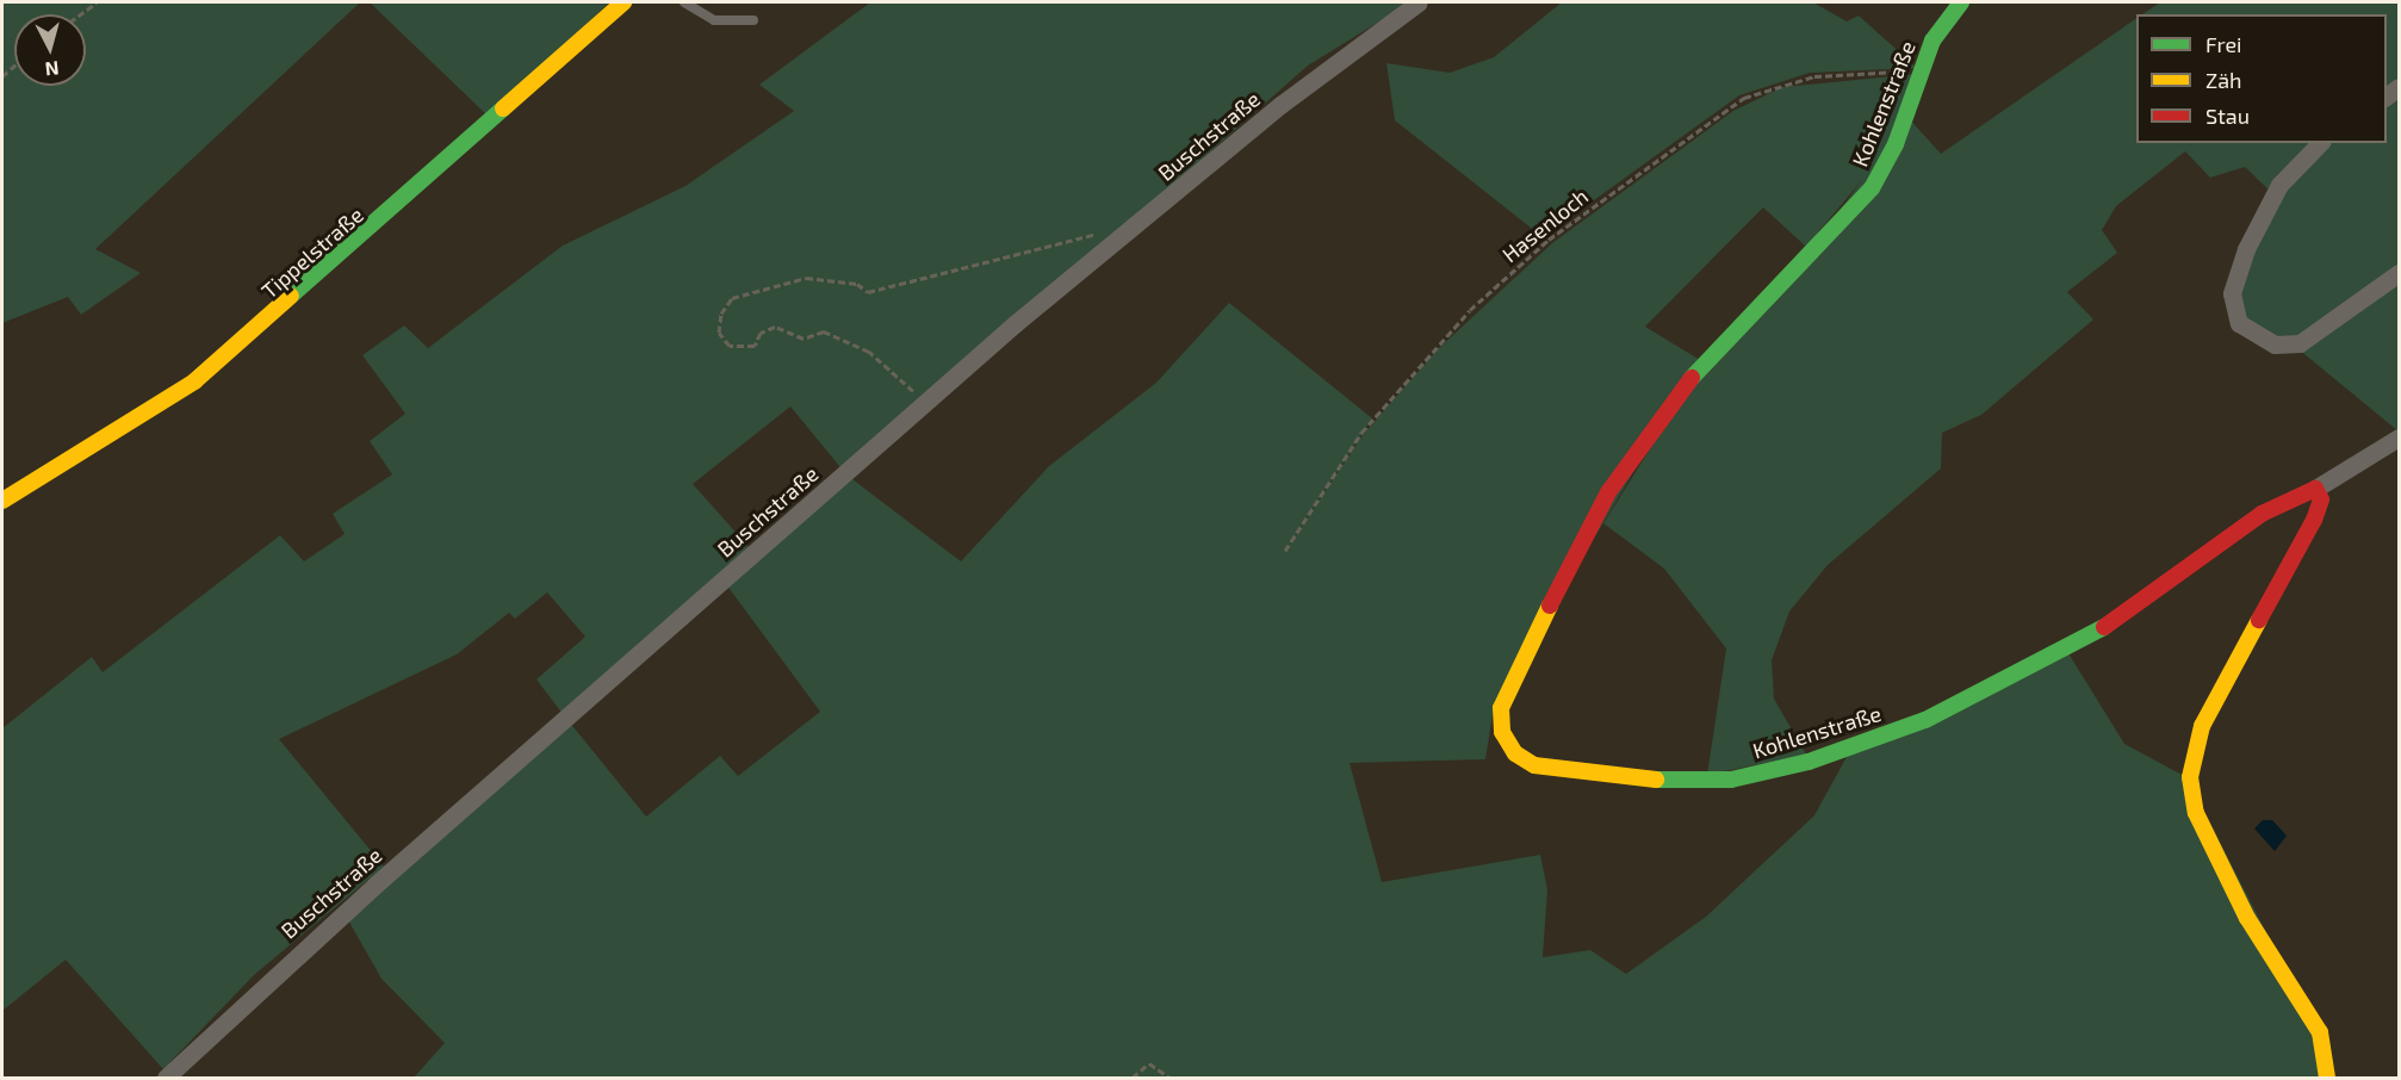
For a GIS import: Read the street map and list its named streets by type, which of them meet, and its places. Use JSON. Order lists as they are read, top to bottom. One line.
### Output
{"streets":{"street":["Kohlenstraße","Buschstraße","Tippelstraße"],"path":["Hasenloch"]},"crossings":[["Kohlenstraße","Hasenloch"]],"legend":["Frei","Zäh","Stau"],"north":"bottom"}
